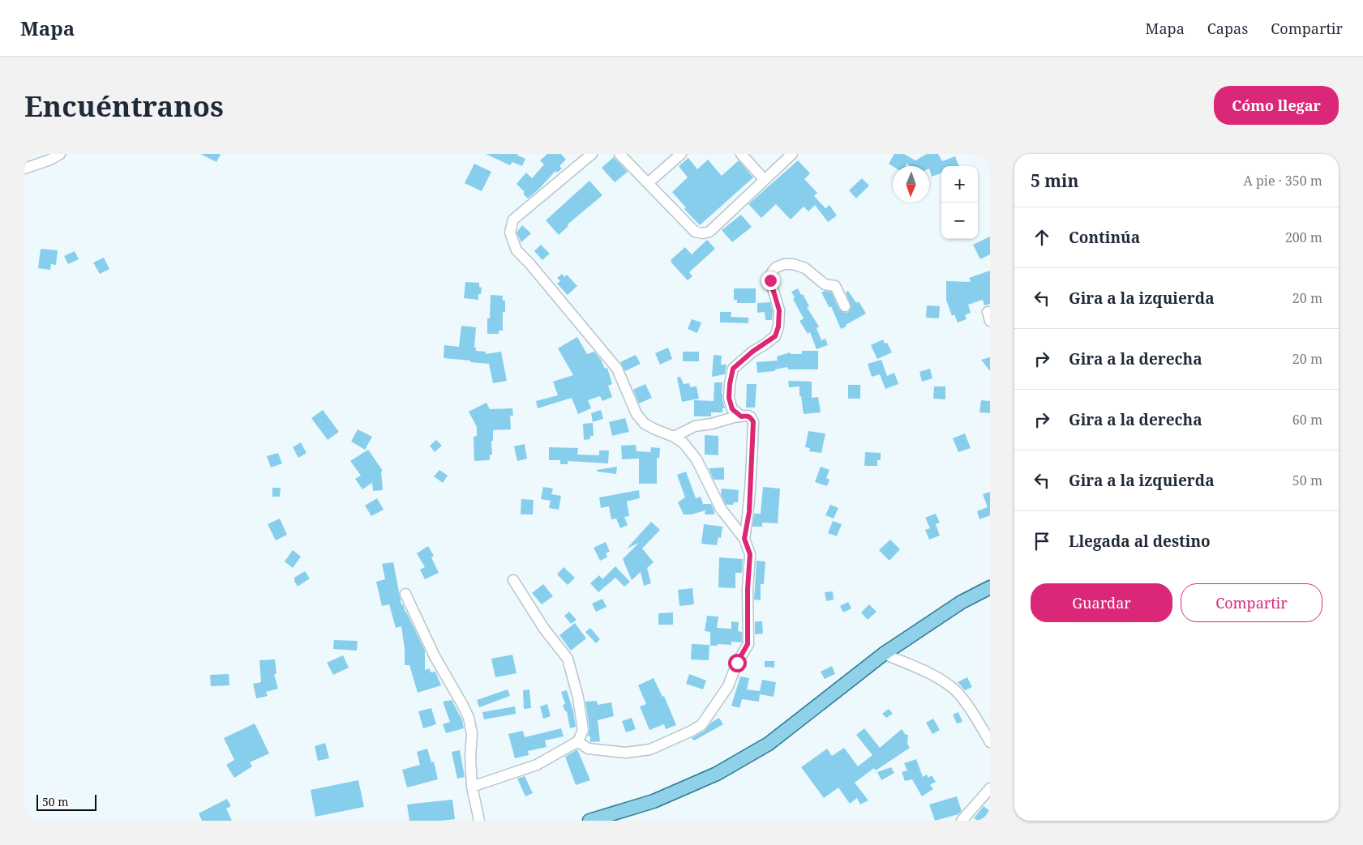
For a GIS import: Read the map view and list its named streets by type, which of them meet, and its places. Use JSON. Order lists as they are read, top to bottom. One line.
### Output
{"scale_bar":"50 m","north":"bottom","page":{"header":"Mapa","nav":["Mapa","Capas","Compartir"],"buttons":["Cómo llegar",["Guardar","Compartir"]],"title":"Encuéntranos","heading":["5 min","A pie · 350 m"],"map_buttons":["+","−"],"list":[["Continúa","200 m"],["Gira a la izquierda","20 m"],["Gira a la derecha","20 m"],["Gira a la derecha","60 m"],["Gira a la izquierda","50 m"],"Llegada al destino"],"scale":"50 m"}}
